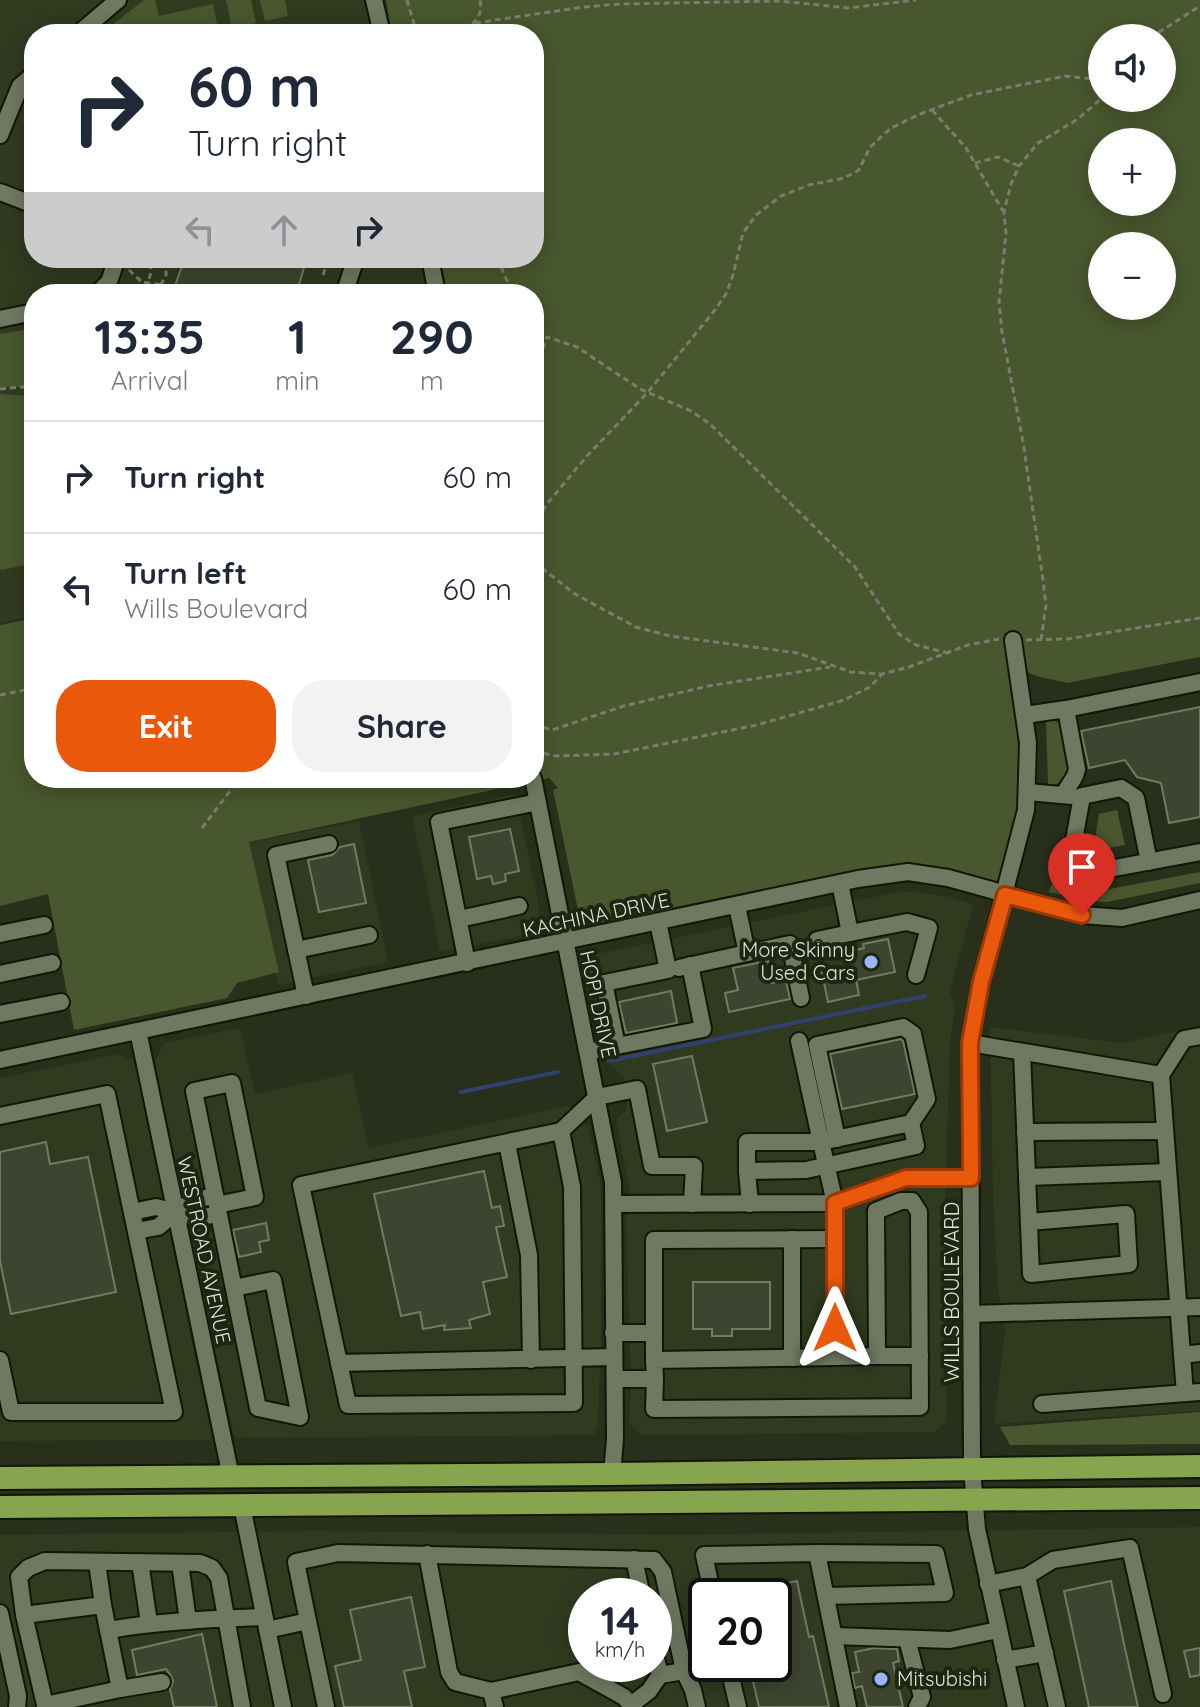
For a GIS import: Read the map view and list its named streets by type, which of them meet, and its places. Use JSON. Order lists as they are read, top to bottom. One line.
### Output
{"streets":{"street":["KACHINA DRIVE","HOPI DRIVE","WESTROAD AVENUE","WILLS BOULEVARD"]},"crossings":[["KACHINA DRIVE","HOPI DRIVE"],["KACHINA DRIVE","WESTROAD AVENUE"],["KACHINA DRIVE","WILLS BOULEVARD"]],"places":["More Skinny Used Cars","Mitsubishi"],"page":{"map_buttons":["+","−"],"turn":["60 m","Turn right"],"eta":["13:35","Arrival","1","min","290","m"],"list":[{"name":"Turn right","value":"60 m"},{"name":"Turn left","note":"Wills Boulevard","value":"60 m"}],"buttons":["Exit","Share"],"speed":"14 km/h","limit":"20"}}
